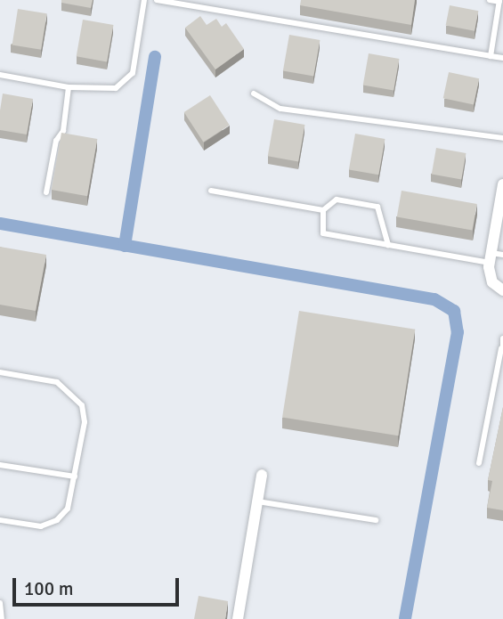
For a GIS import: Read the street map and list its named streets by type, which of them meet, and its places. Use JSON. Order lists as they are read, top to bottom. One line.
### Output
{"scale_bar":"100 m"}
